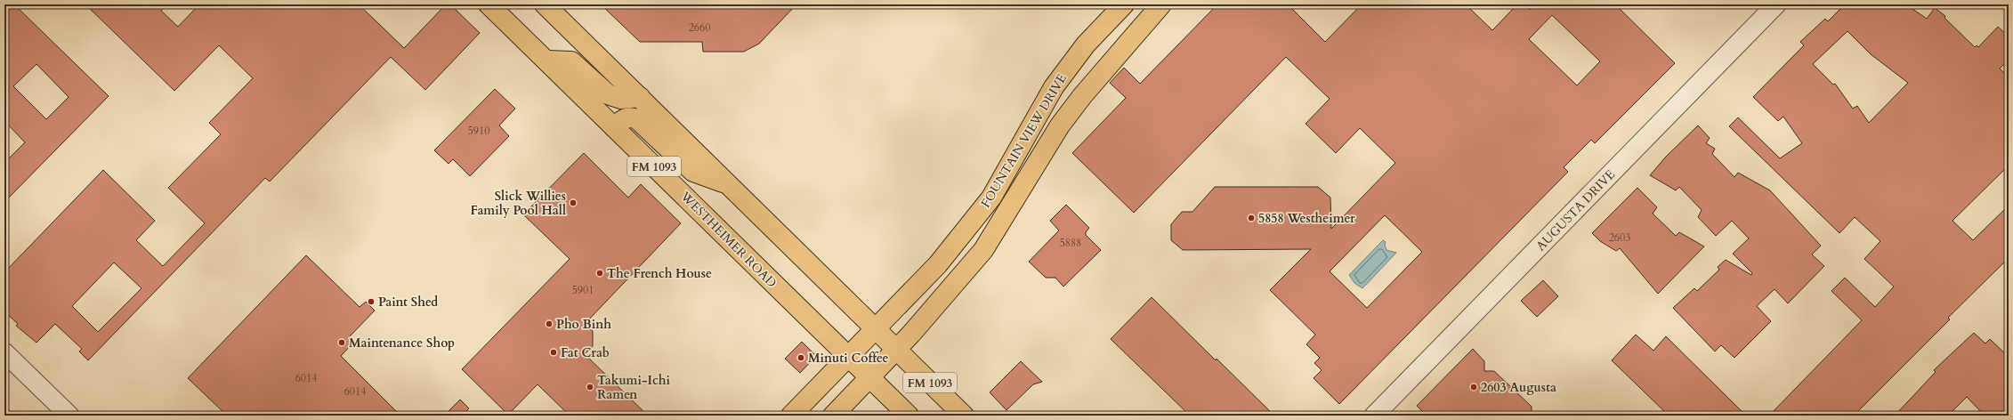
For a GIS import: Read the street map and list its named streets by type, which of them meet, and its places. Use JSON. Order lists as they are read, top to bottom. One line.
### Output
{"streets":{"main road":["FOUNTAIN VIEW DRIVE","FM 1093","WESTHEIMER ROAD"],"street":["AUGUSTA DRIVE"]},"crossings":[["FOUNTAIN VIEW DRIVE","FM 1093"],["FOUNTAIN VIEW DRIVE","WESTHEIMER ROAD"]],"places":["Slick Willies Family Pool Hall","5858 Westheimer","The French House","Paint Shed","Pho Binh","Maintenance Shop","Fat Crab","Minuti Coffee","Takumi-Ichi Ramen","2603 Augusta"],"house_numbers":["2660","5910","2603","5888","5901","6014","6014"]}
